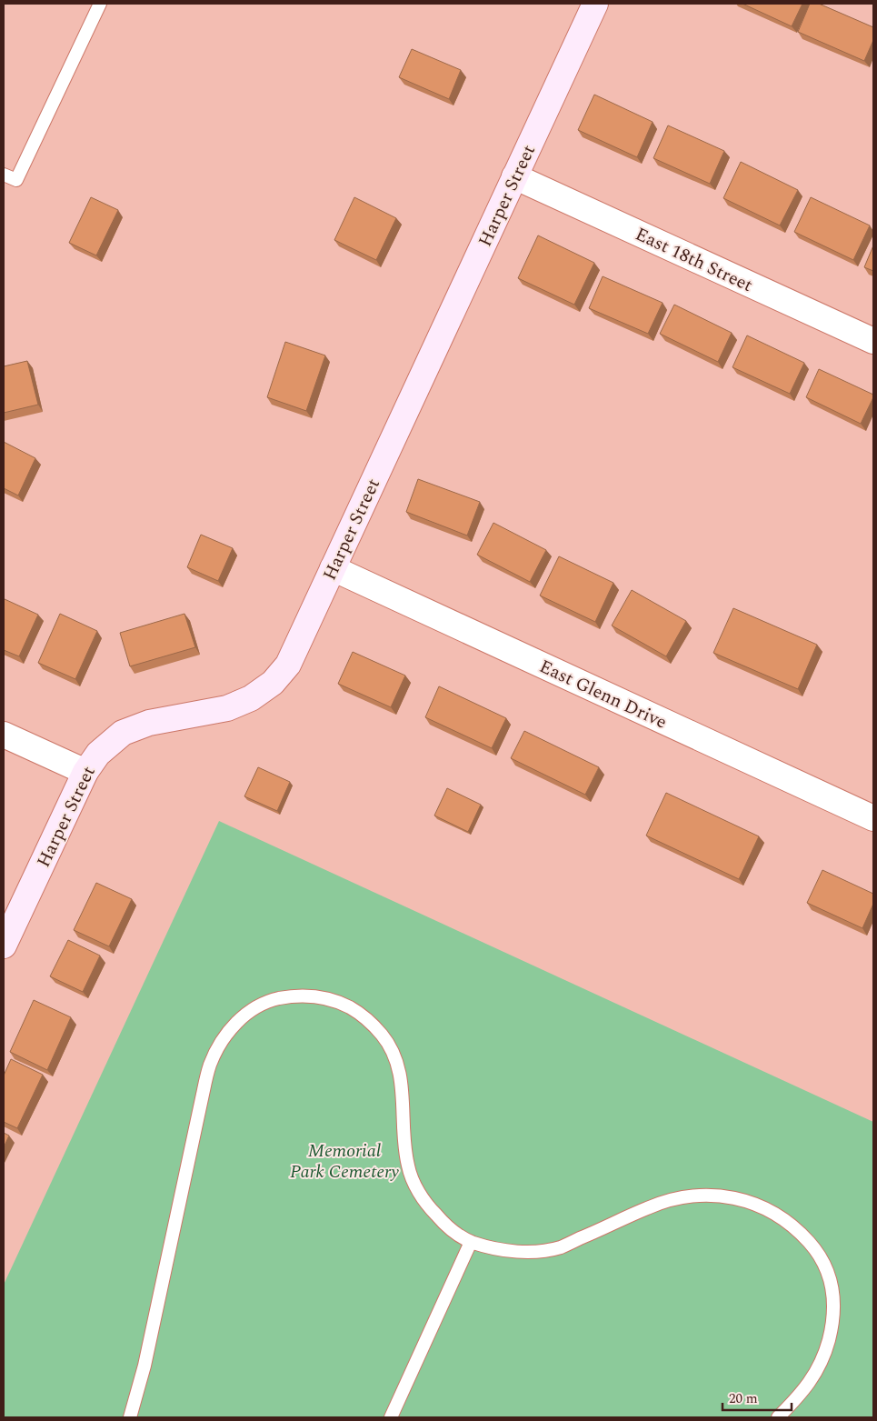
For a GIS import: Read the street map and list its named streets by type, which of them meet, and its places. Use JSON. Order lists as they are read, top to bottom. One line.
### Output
{"streets":{"street":["Harper Street","East 18th Street","East Glenn Drive"]},"crossings":[["Harper Street","East 18th Street"],["Harper Street","East Glenn Drive"]],"parks":["Memorial Park Cemetery"],"scale_bar":"20 m"}
